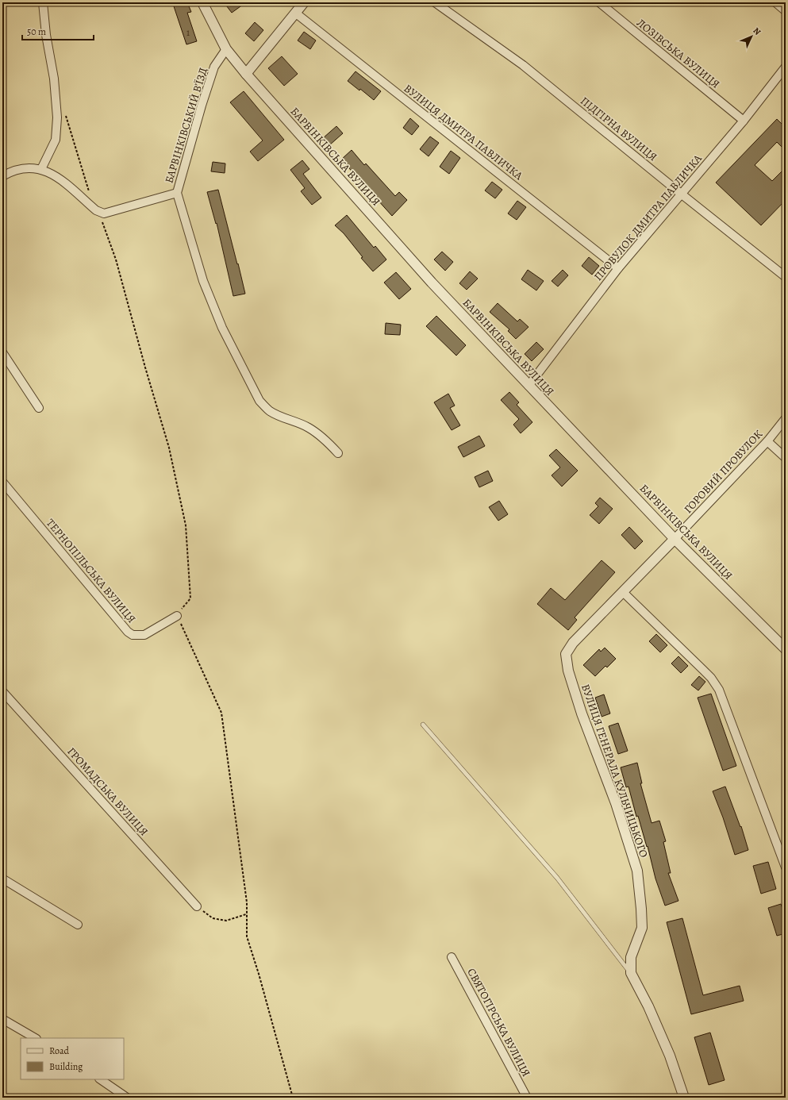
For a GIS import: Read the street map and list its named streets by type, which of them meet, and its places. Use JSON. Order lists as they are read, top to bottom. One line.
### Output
{"streets":{"street":["ЛОЗІВСЬКА ВУЛИЦЯ","БАРВІНКІВСЬКИЙ В’ЇЗД","ПІДГІРНА ВУЛИЦЯ","ВУЛИЦЯ ДМИТРА ПАВЛИЧКА","БАРВІНКІВСЬКА ВУЛИЦЯ","ПРОВУЛОК ДМИТРА ПАВЛИЧКА","ГОРОВИЙ ПРОВУЛОК","ТЕРНОПІЛЬСЬКА ВУЛИЦЯ","ВУЛИЦЯ ГЕНЕРАЛА КУЛЬЧИЦЬКОГО","ГРОМАДСЬКА ВУЛИЦЯ","СВЯТОГІРСЬКА ВУЛИЦЯ"]},"crossings":[["ЛОЗІВСЬКА ВУЛИЦЯ","ПРОВУЛОК ДМИТРА ПАВЛИЧКА"],["БАРВІНКІВСЬКИЙ В’ЇЗД","БАРВІНКІВСЬКА ВУЛИЦЯ"],["ПІДГІРНА ВУЛИЦЯ","ПРОВУЛОК ДМИТРА ПАВЛИЧКА"],["ВУЛИЦЯ ДМИТРА ПАВЛИЧКА","ПРОВУЛОК ДМИТРА ПАВЛИЧКА"],["БАРВІНКІВСЬКА ВУЛИЦЯ","ПРОВУЛОК ДМИТРА ПАВЛИЧКА"],["БАРВІНКІВСЬКА ВУЛИЦЯ","ГОРОВИЙ ПРОВУЛОК"],["БАРВІНКІВСЬКА ВУЛИЦЯ","ВУЛИЦЯ ГЕНЕРАЛА КУЛЬЧИЦЬКОГО"],["ГОРОВИЙ ПРОВУЛОК","ВУЛИЦЯ ГЕНЕРАЛА КУЛЬЧИЦЬКОГО"]],"house_numbers":["1"],"legend":["Road","Building"],"scale_bar":"50 m","north":"top right"}
